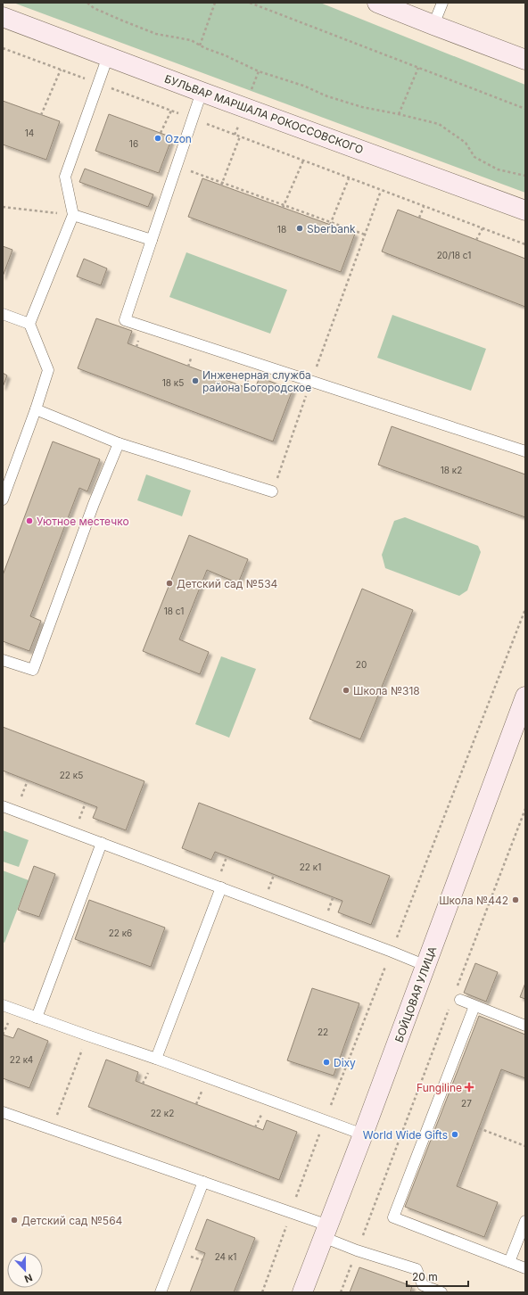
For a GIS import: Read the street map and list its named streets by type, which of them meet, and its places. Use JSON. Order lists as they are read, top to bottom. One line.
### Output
{"streets":{"street":["БУЛЬВАР МАРШАЛА РОКОССОВСКОГО","БОЙЦОВАЯ УЛИЦА"]},"places":{"other":["Ozon","Sberbank","Инженерная служба района Богородское","Уютное местечко","Детский сад №534","Школа №318","Школа №442","Dixy","World Wide Gifts","Детский сад №564"],"health":["Fungiline"]},"house_numbers":["14","16","18","20/18 с1","18 к5","18 к2","18 с1","20","22 к5","22 к1","22 к6","22","22 к4","27","22 к2","24 к1"],"scale_bar":"20 m","north":"bottom"}
